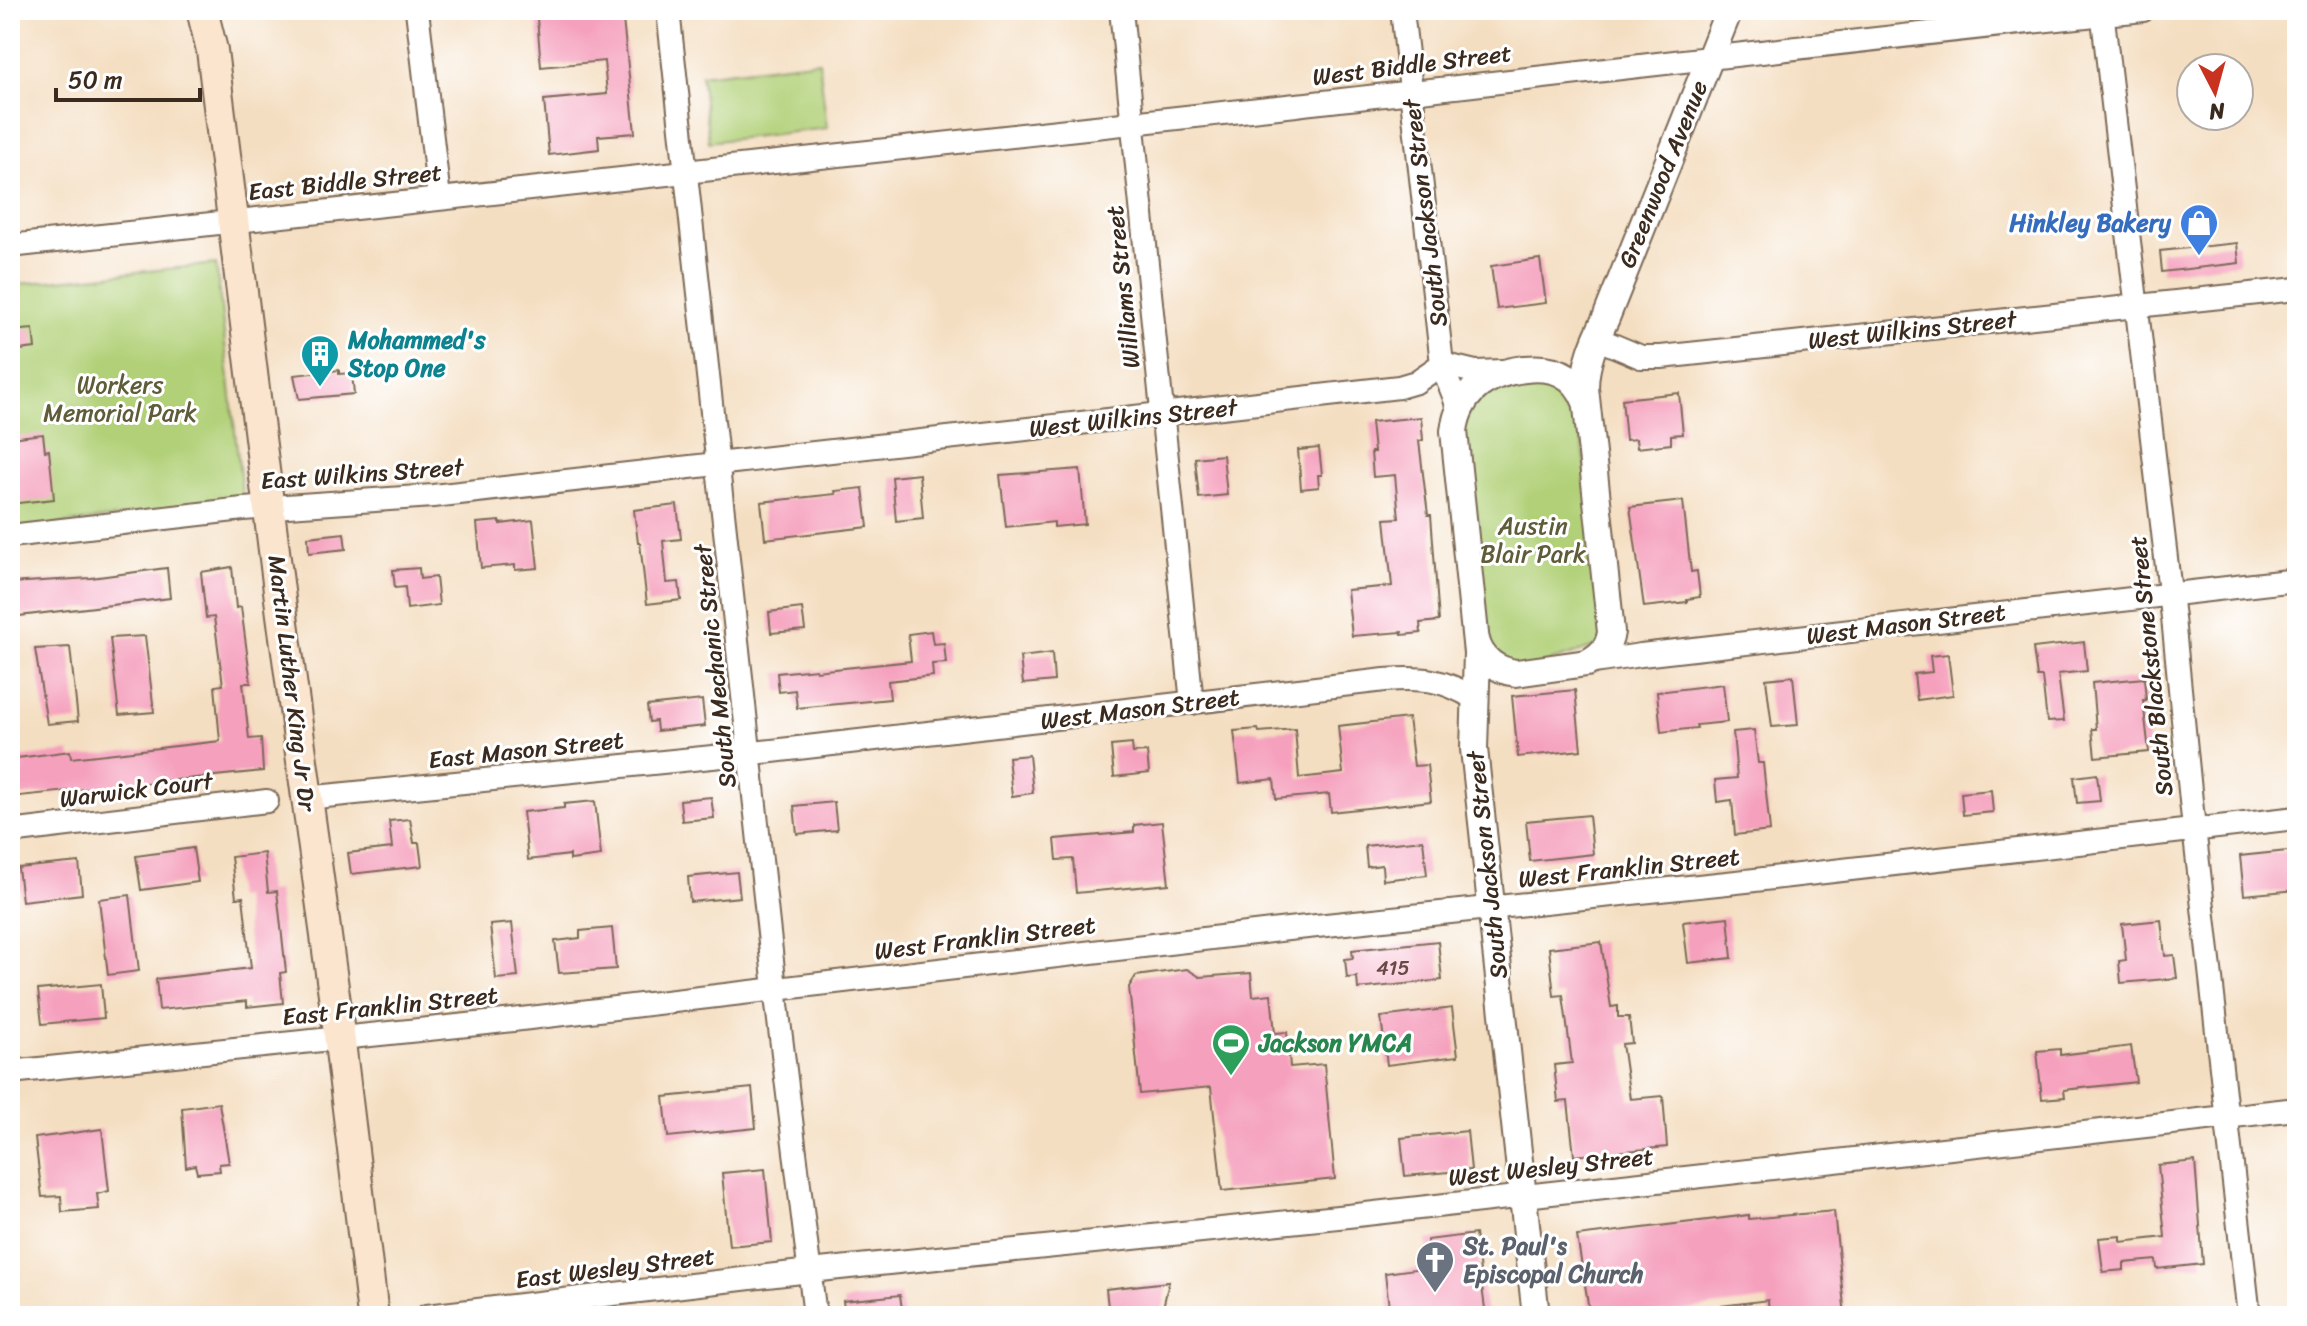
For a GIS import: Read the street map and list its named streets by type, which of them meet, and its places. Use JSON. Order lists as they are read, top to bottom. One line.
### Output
{"streets":{"main road":["Martin Luther King Jr Dr"],"street":["West Biddle Street","Greenwood Avenue","East Biddle Street","South Jackson Street","Williams Street","West Wilkins Street","East Wilkins Street","West Mason Street","South Mechanic Street","South Blackstone Street","East Mason Street","Warwick Court","West Franklin Street","East Franklin Street","West Wesley Street","East Wesley Street"]},"crossings":[["West Biddle Street","Greenwood Avenue"],["West Biddle Street","East Biddle Street"],["West Biddle Street","South Jackson Street"],["West Biddle Street","Williams Street"],["West Biddle Street","South Mechanic Street"],["West Biddle Street","South Blackstone Street"],["Greenwood Avenue","West Wilkins Street"],["East Biddle Street","South Mechanic Street"],["East Biddle Street","Martin Luther King Jr Dr"],["South Jackson Street","West Wilkins Street"],["South Jackson Street","West Mason Street"],["South Jackson Street","West Franklin Street"],["South Jackson Street","West Wesley Street"],["Williams Street","West Wilkins Street"],["Williams Street","West Mason Street"],["West Wilkins Street","East Wilkins Street"],["West Wilkins Street","South Mechanic Street"],["West Wilkins Street","South Blackstone Street"],["East Wilkins Street","South Mechanic Street"],["East Wilkins Street","Martin Luther King Jr Dr"],["West Mason Street","South Mechanic Street"],["West Mason Street","South Blackstone Street"],["West Mason Street","East Mason Street"],["South Mechanic Street","East Mason Street"],["South Mechanic Street","West Franklin Street"],["South Mechanic Street","East Franklin Street"],["South Mechanic Street","West Wesley Street"],["South Mechanic Street","East Wesley Street"],["South Blackstone Street","West Franklin Street"],["South Blackstone Street","West Wesley Street"],["Martin Luther King Jr Dr","East Mason Street"],["Martin Luther King Jr Dr","East Franklin Street"],["West Franklin Street","East Franklin Street"],["West Wesley Street","East Wesley Street"]],"parks":["Workers Memorial Park","Austin Blair Park"],"places":{"shop":["Hinkley Bakery"],"building":["Mohammed's Stop One"],"sports":["Jackson YMCA"],"church":["St. Paul's Episcopal Church"]},"house_numbers":["415"],"scale_bar":"50 m","north":"bottom"}
